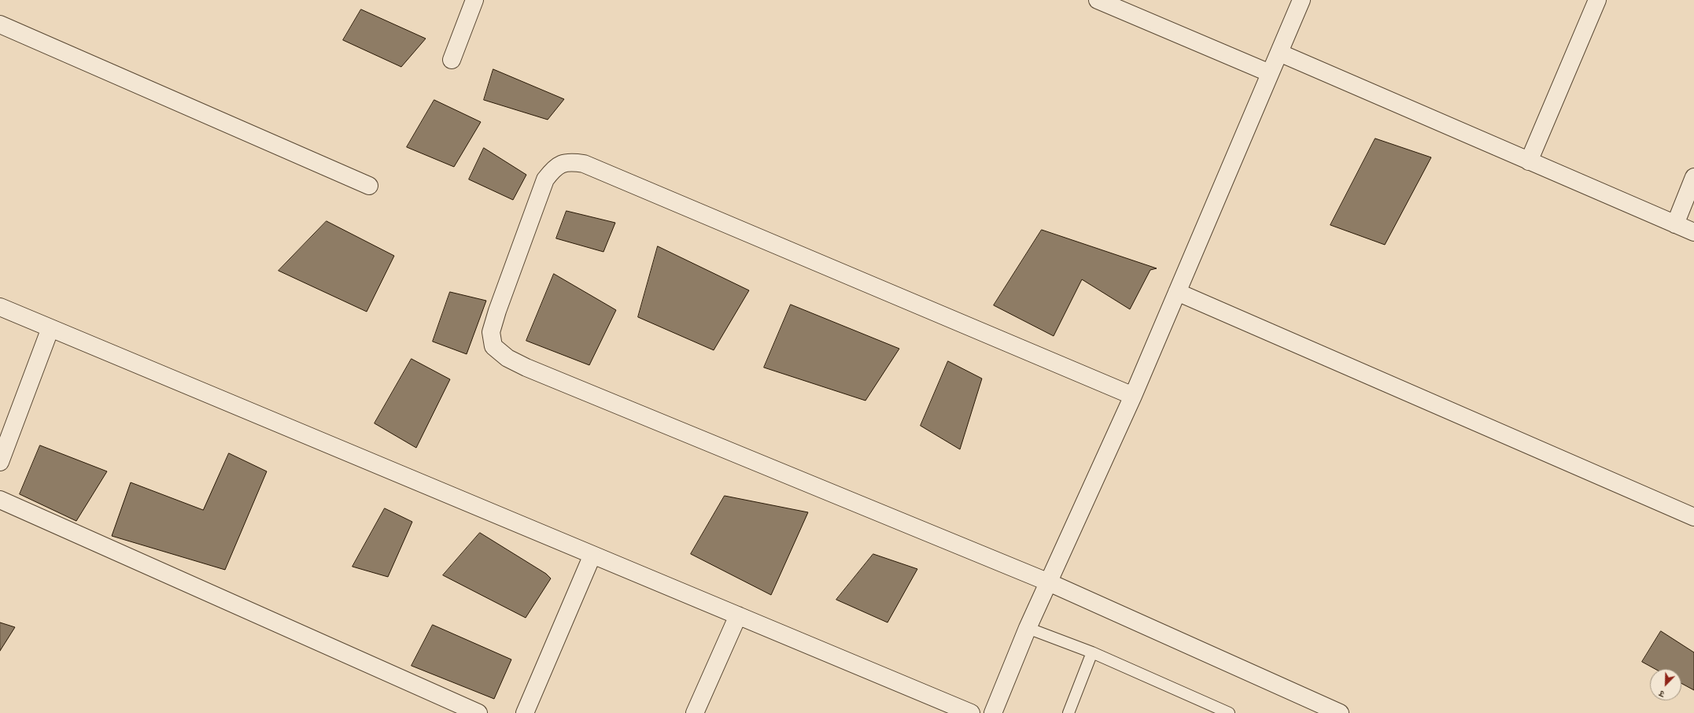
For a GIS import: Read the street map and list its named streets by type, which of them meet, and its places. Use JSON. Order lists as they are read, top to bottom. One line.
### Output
{"north":"bottom left"}
